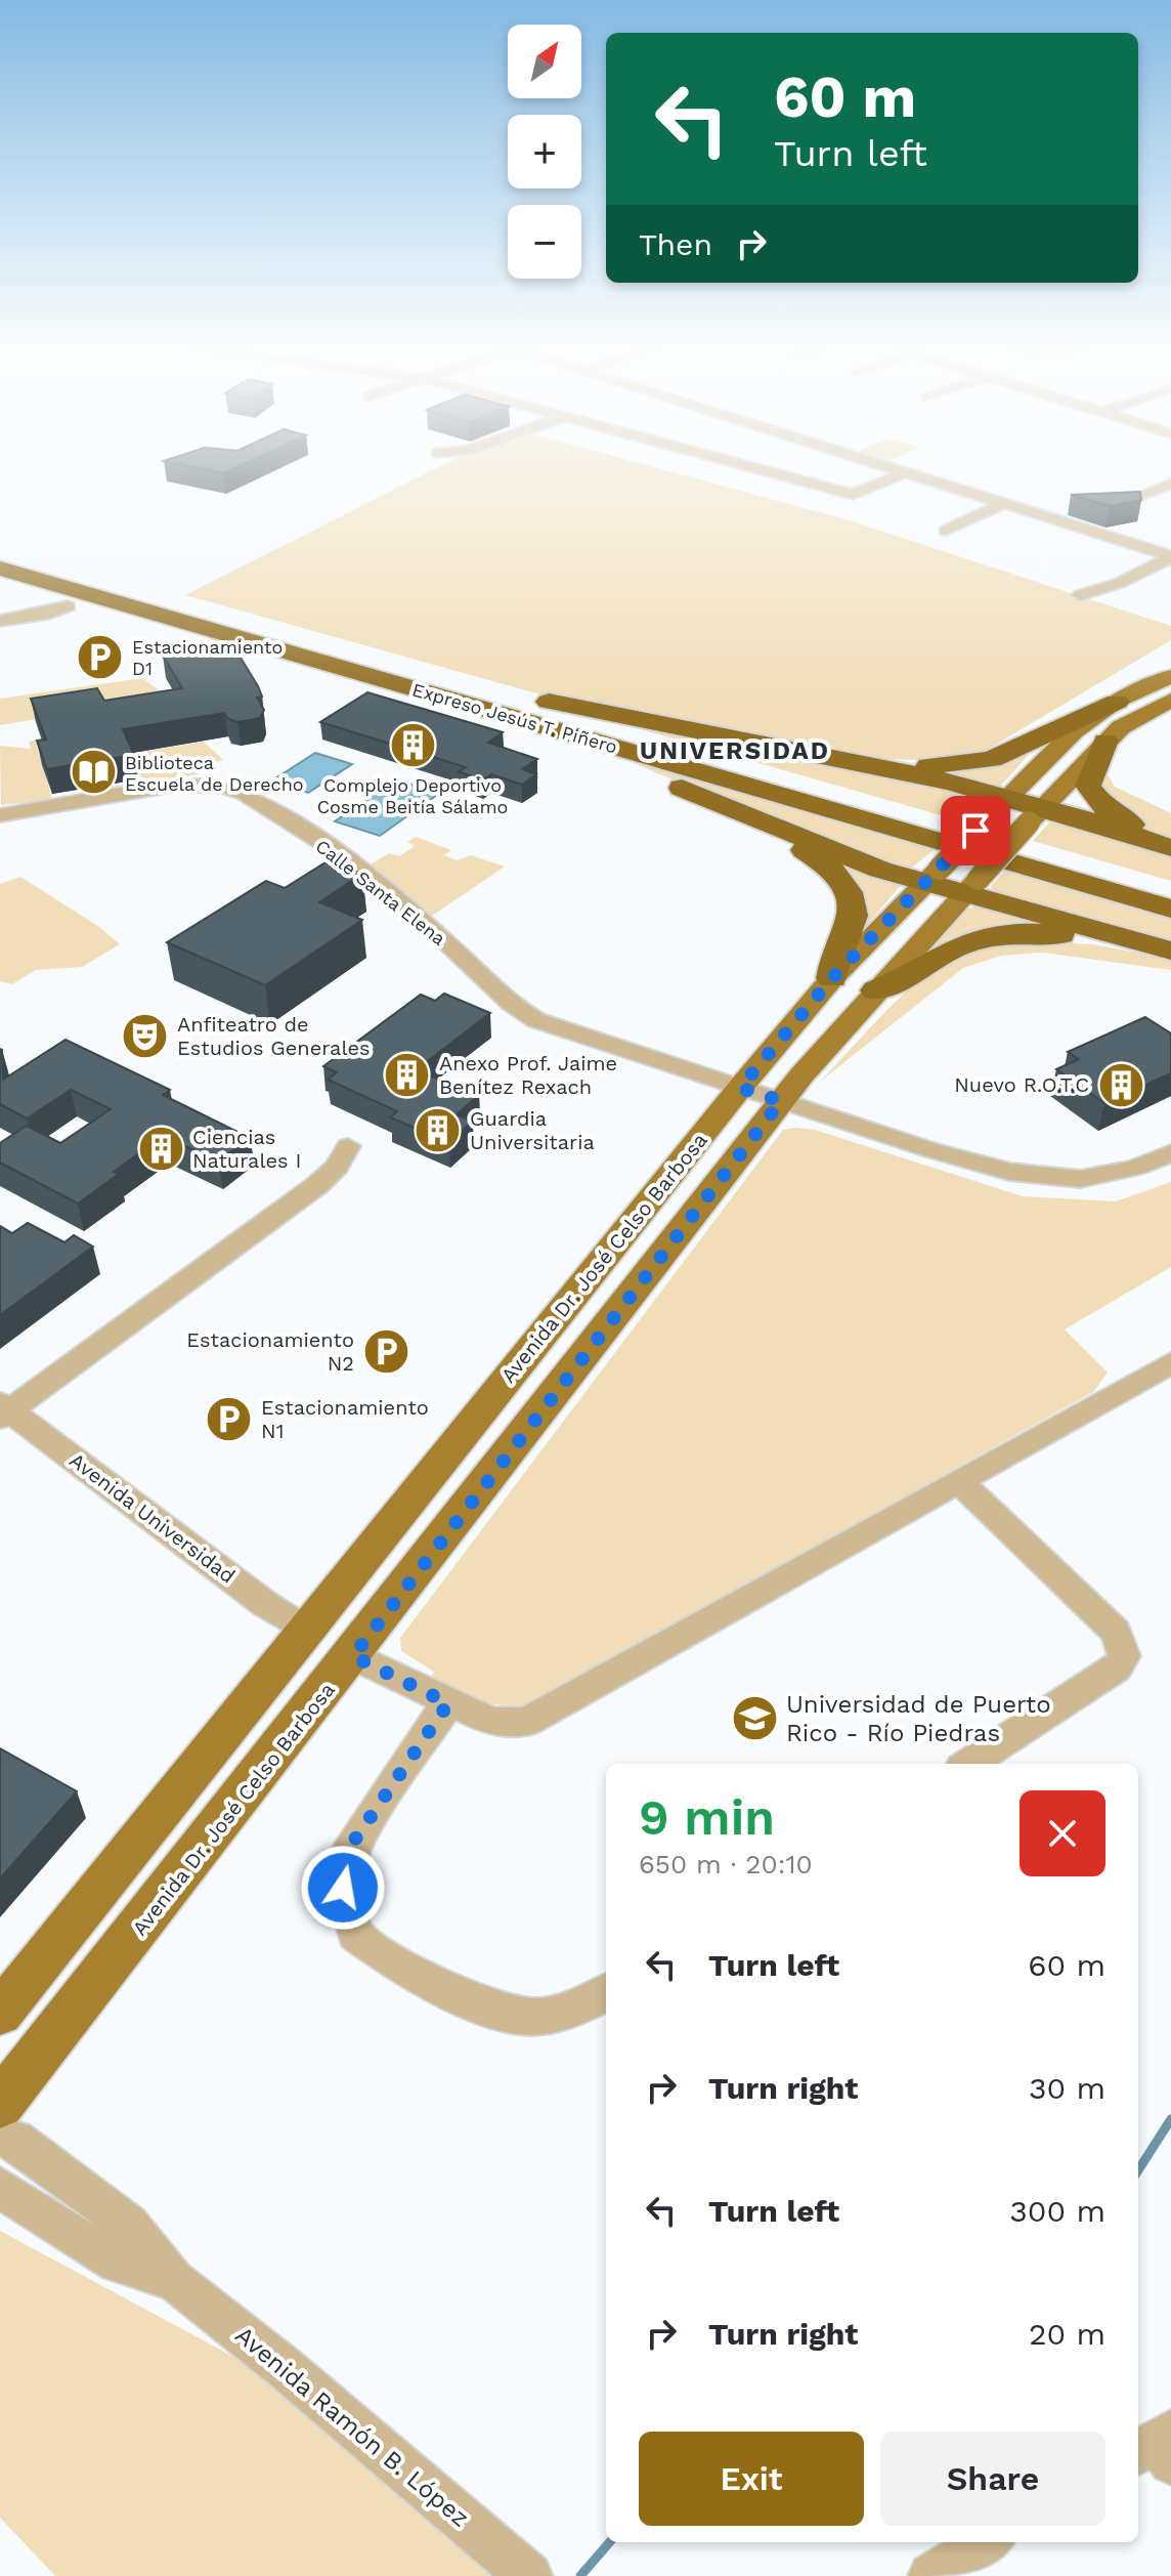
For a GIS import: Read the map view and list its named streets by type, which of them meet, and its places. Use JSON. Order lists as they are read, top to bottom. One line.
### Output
{"streets":{"highway":["Expreso Jesús T. Piñero"],"main road":["Avenida Dr. José Celso Barbosa"],"street":["Calle Santa Elena","Avenida Universidad","Avenida Ramón B. López"]},"crossings":[["Calle Santa Elena","Avenida Dr. José Celso Barbosa"],["Avenida Dr. José Celso Barbosa","Avenida Universidad"]],"districts":["UNIVERSIDAD"],"places":{"parking":["Estacionamiento D1","Estacionamiento N2","Estacionamiento N1"],"building":["Complejo Deportivo Cosme Beitía Sálamo","Anexo Prof. Jaime Benítez Rexach","Nuevo R.O.T.C","Guardia Universitaria","Ciencias Naturales I"],"library":["Biblioteca Escuela de Derecho"],"theatre":["Anfiteatro de Estudios Generales"],"school or university":["Universidad de Puerto Rico - Río Piedras"]},"north":"top right","page":{"map_buttons":["+","−"],"turn":["60 m","Turn left"],"then":"Then","heading":["9 min","650 m · 20:10"],"list":[{"name":"Turn left","value":"60 m"},{"name":"Turn right","value":"30 m"},{"name":"Turn left","value":"300 m"},{"name":"Turn right","value":"20 m"}],"buttons":["Exit","Share"]}}
